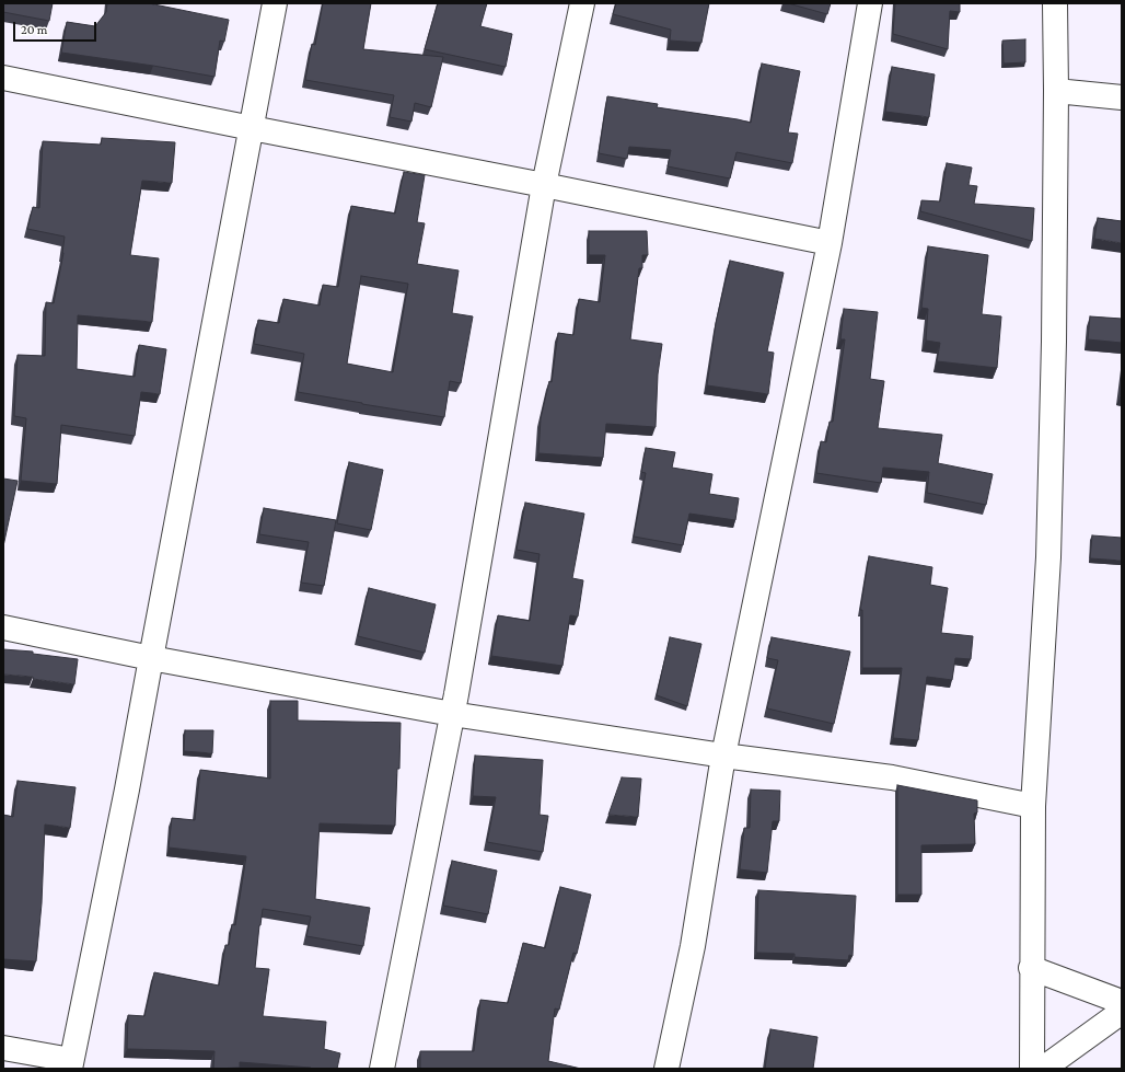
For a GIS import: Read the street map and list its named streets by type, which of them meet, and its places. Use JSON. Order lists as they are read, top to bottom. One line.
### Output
{"scale_bar":"20 m"}
